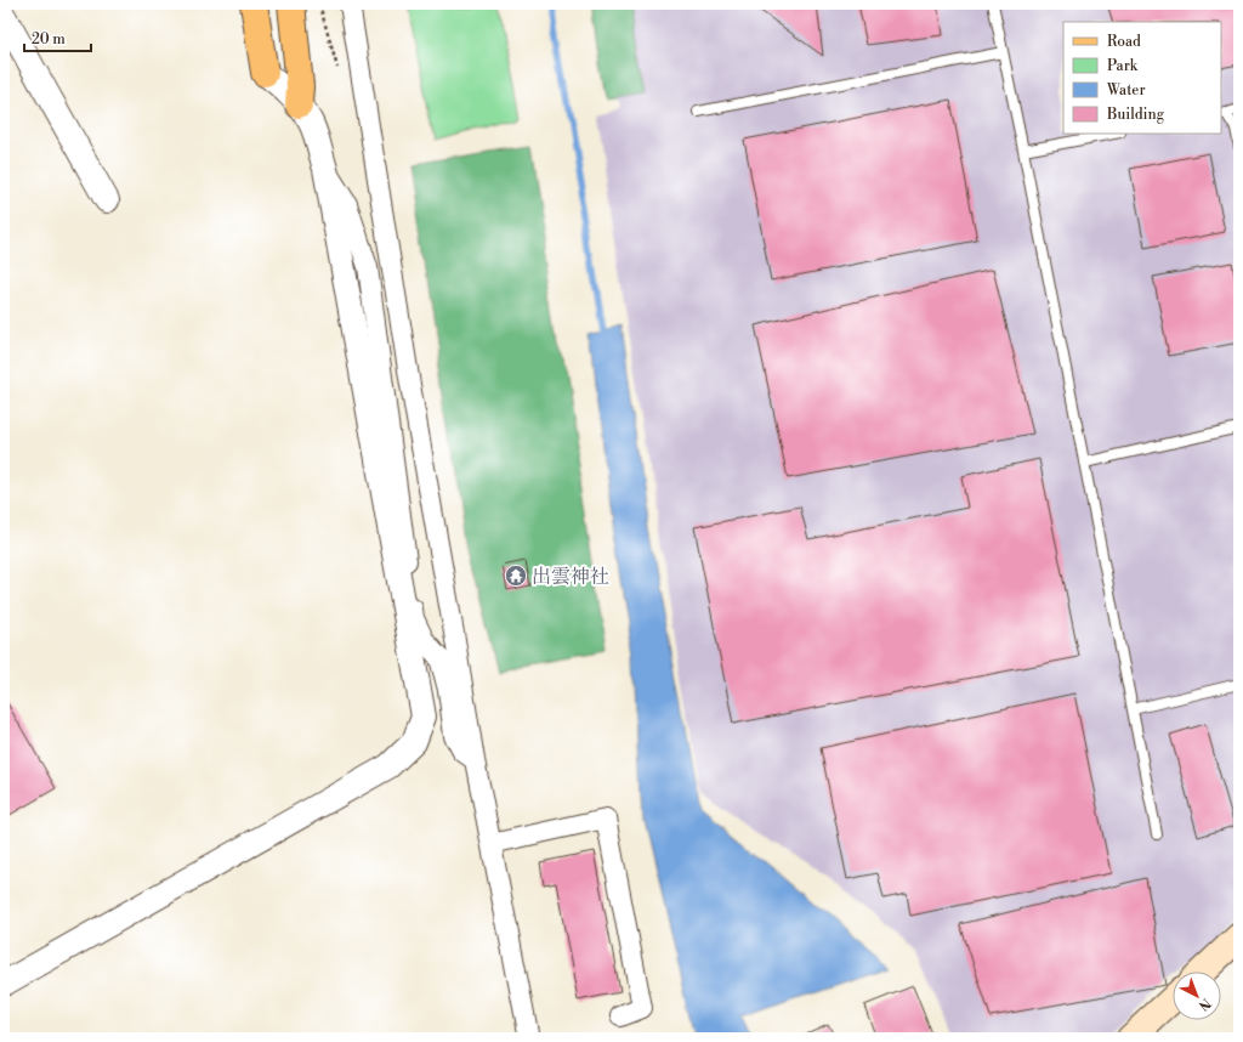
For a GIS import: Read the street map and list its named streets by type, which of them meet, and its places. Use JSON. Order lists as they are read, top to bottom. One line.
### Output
{"places":{"temple":["出雲神社"]},"legend":["Road","Park","Water","Building"],"scale_bar":"20 m","north":"bottom right"}
